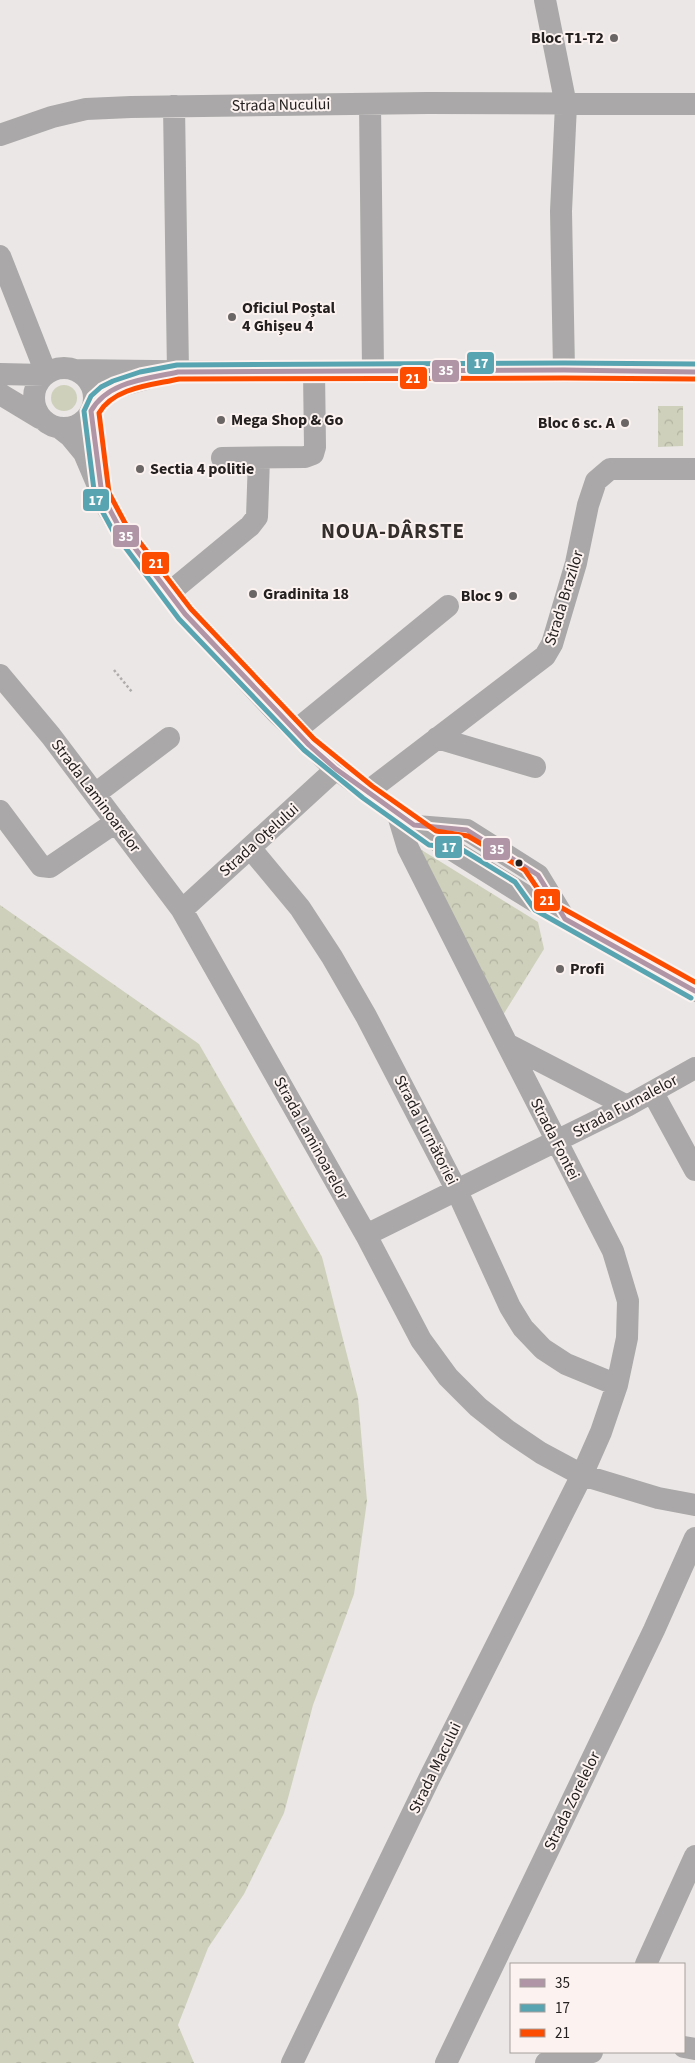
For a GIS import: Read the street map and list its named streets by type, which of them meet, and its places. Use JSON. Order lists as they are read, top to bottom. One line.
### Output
{"streets":{"street":["Strada Nucului","Strada Brazilor","Strada Laminoarelor","Strada Oțelului","Strada Furnalelor","Strada Turnătoriei","Strada Fontei","Strada Macului","Strada Zorelelor"]},"crossings":[["Strada Laminoarelor","Strada Oțelului"],["Strada Laminoarelor","Strada Furnalelor"],["Strada Laminoarelor","Strada Fontei"],["Strada Laminoarelor","Strada Macului"],["Strada Oțelului","Strada Turnătoriei"],["Strada Furnalelor","Strada Turnătoriei"],["Strada Furnalelor","Strada Fontei"],["Strada Turnătoriei","Strada Fontei"],["Strada Fontei","Strada Macului"]],"districts":["NOUA-DÂRSTE"],"places":["Bloc T1-T2","Oficiul Poștal 4 Ghișeu 4","Mega Shop & Go","Bloc 6 sc. A","Sectia 4 politie","Gradinita 18","Bloc 9","Profi"],"lines":["transit line 17","transit line 35","transit line 21"],"legend":["35","17","21"]}
